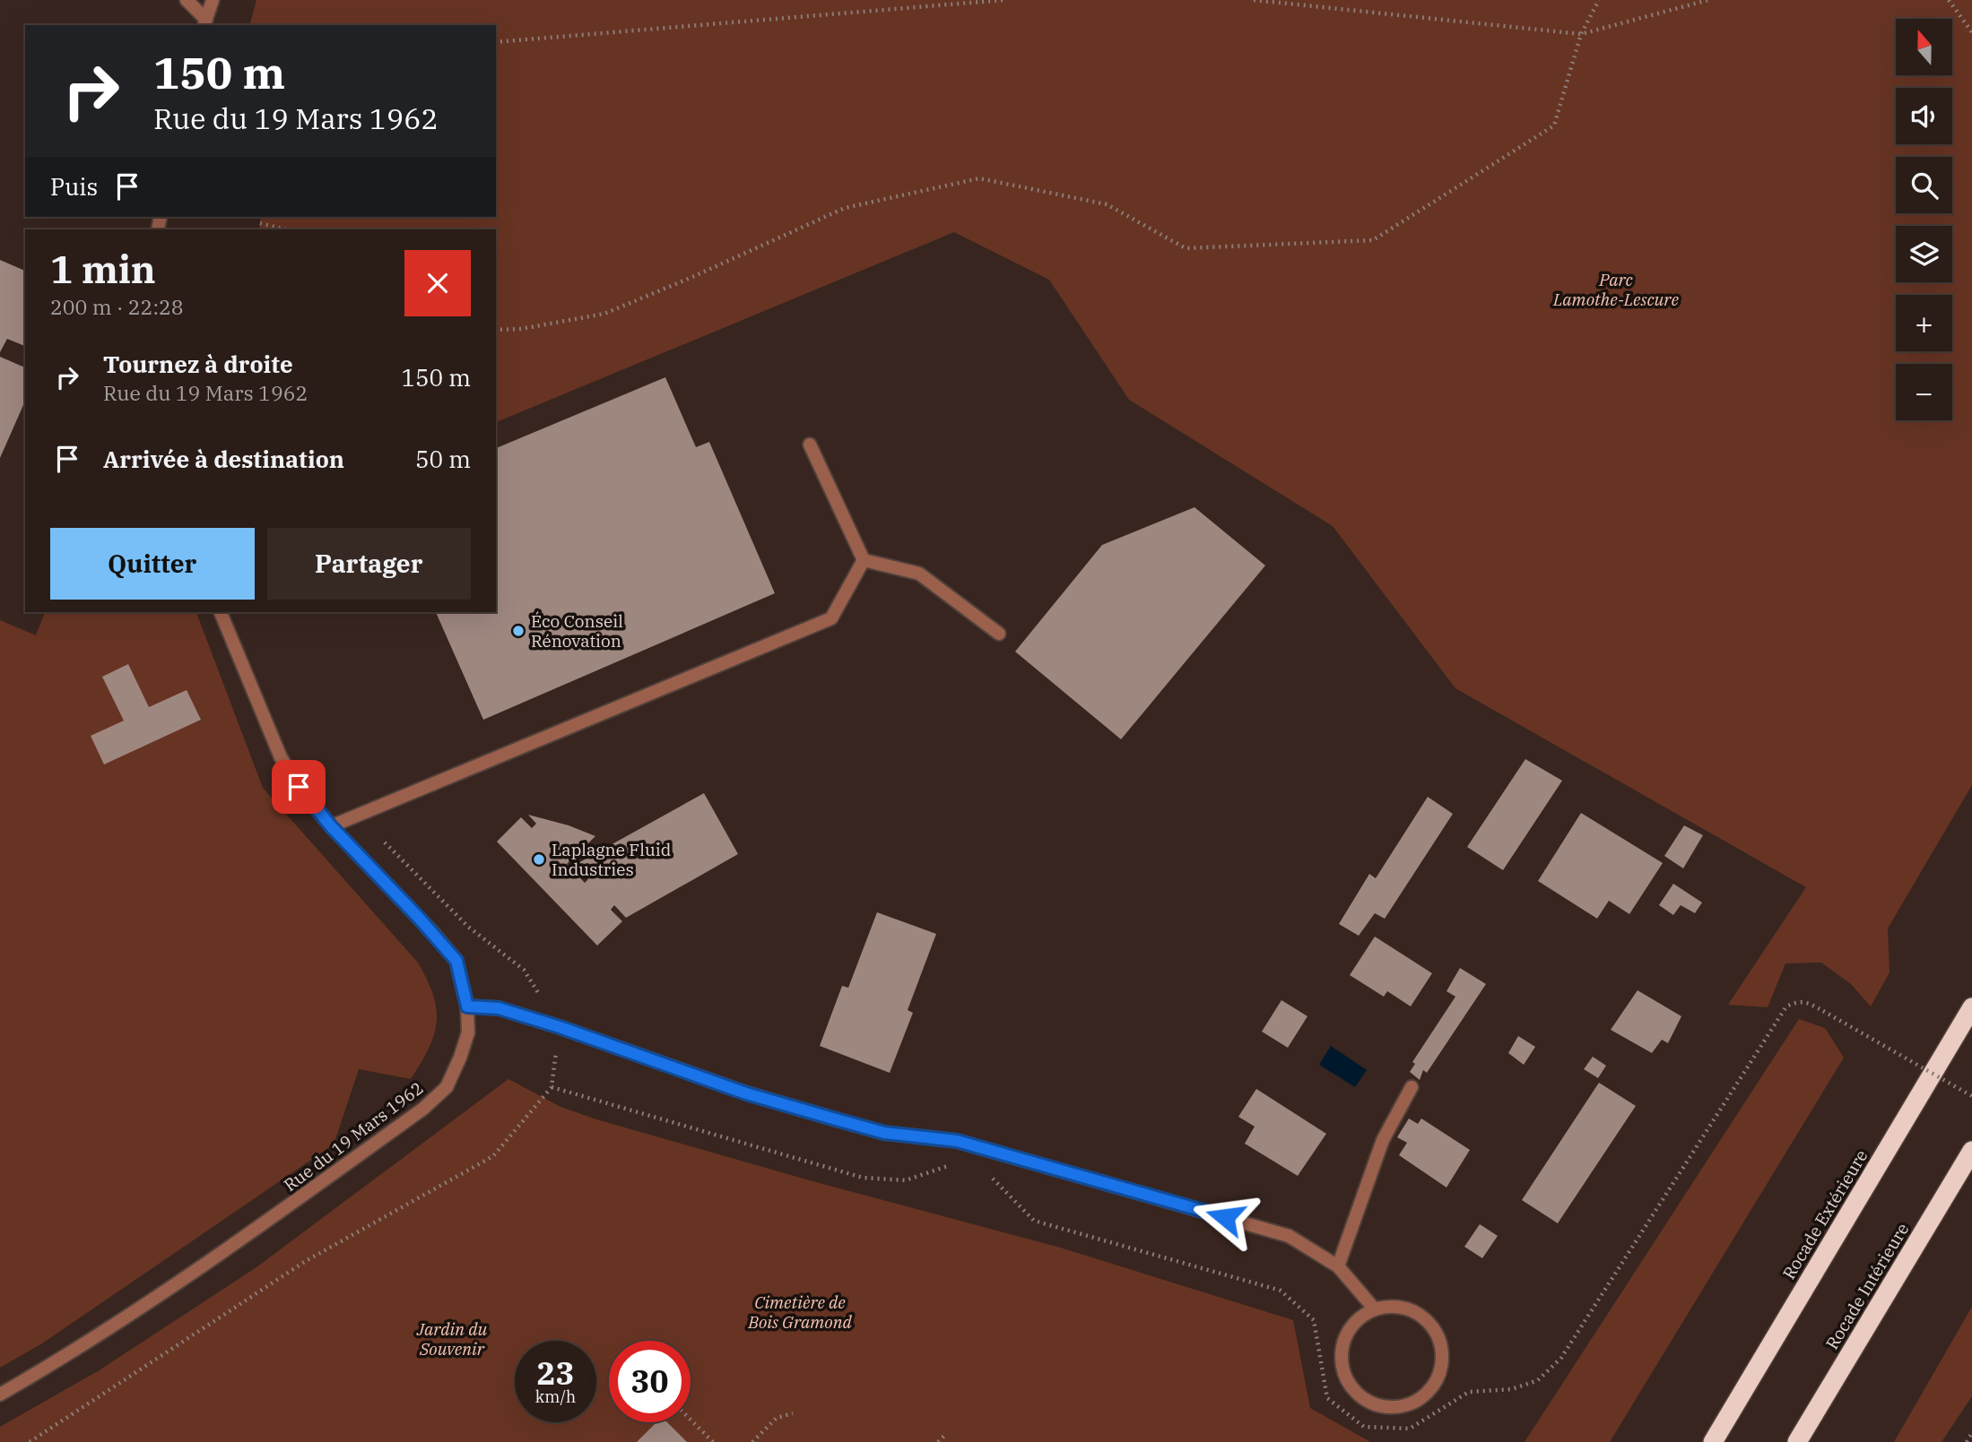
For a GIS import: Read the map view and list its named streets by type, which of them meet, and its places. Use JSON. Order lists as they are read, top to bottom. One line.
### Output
{"streets":{"highway":["Rocade Extérieure","Rocade Intérieure"],"street":["Rue du 19 Mars 1962"]},"parks":["Parc Lamothe-Lescure","Cimetière de Bois Gramond","Jardin du Souvenir"],"places":["Éco Conseil Rénovation","Laplagne Fluid Industries"],"north":"top","page":{"map_buttons":["+","−"],"turn":["150 m","Rue du 19 Mars 1962"],"then":"Puis","heading":["1 min","200 m · 22:28"],"list":[{"name":"Tournez à droite","note":"Rue du 19 Mars 1962","value":"150 m"},{"name":"Arrivée à destination","value":"50 m"}],"buttons":["Quitter","Partager"],"speed":"23 km/h","limit":"30"}}
